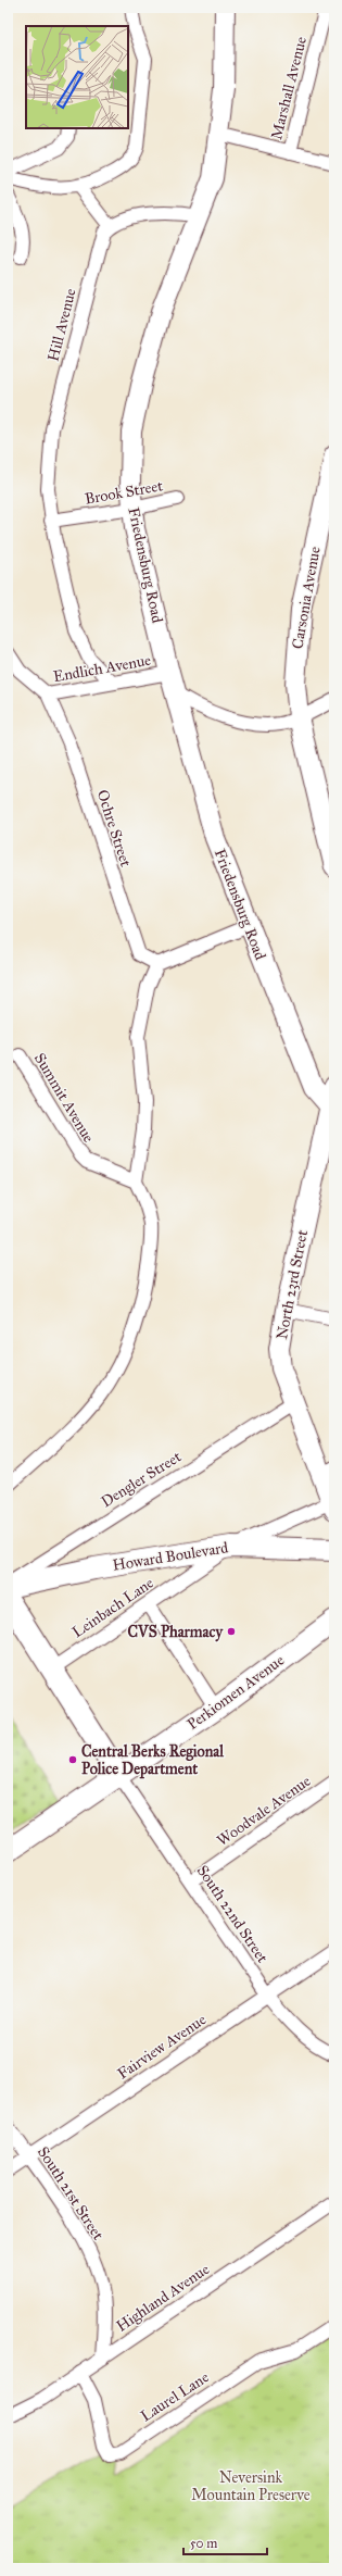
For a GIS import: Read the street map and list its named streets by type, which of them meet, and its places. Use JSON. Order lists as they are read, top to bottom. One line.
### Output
{"streets":{"main road":["Friedensburg Road","Carsonia Avenue","North 23rd Street","Howard Boulevard","Perkiomen Avenue"],"street":["Marshall Avenue","Hill Avenue","Brook Street","Endlich Avenue","Ochre Street","Summit Avenue","Dengler Street","Leinbach Lane","Woodvale Avenue","South 22nd Street","Fairview Avenue","South 21st Street","Highland Avenue","Laurel Lane"]},"crossings":[["Hill Avenue","Brook Street"],["Hill Avenue","Endlich Avenue"],["Brook Street","Friedensburg Road"],["Friedensburg Road","Endlich Avenue"],["Friedensburg Road","North 23rd Street"],["Endlich Avenue","Ochre Street"],["North 23rd Street","Dengler Street"],["North 23rd Street","Leinbach Lane"],["Dengler Street","Howard Boulevard"],["Howard Boulevard","Leinbach Lane"],["Perkiomen Avenue","South 22nd Street"],["Woodvale Avenue","South 22nd Street"],["South 22nd Street","Fairview Avenue"],["Fairview Avenue","South 21st Street"],["South 21st Street","Highland Avenue"],["Highland Avenue","Laurel Lane"]],"parks":["Neversink Mountain Preserve"],"places":["CVS Pharmacy","Central Berks Regional Police Department"],"scale_bar":"50 m"}
